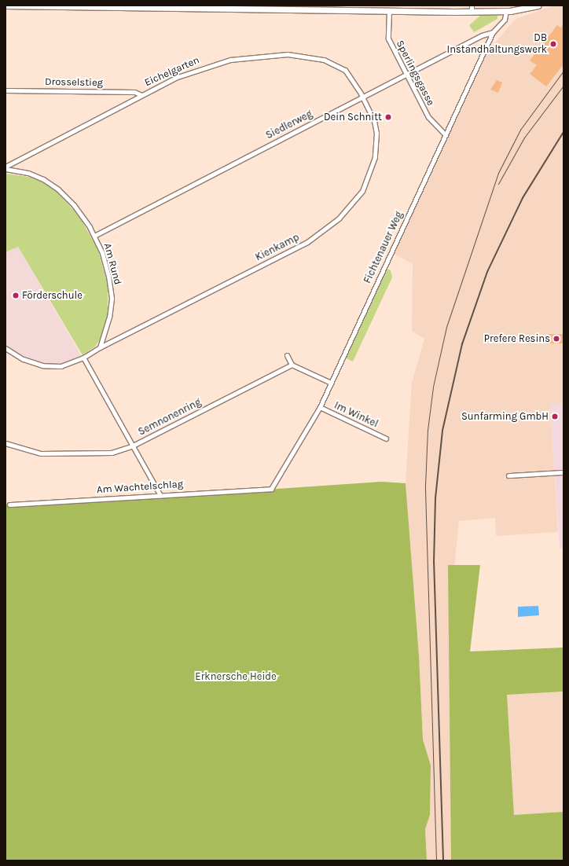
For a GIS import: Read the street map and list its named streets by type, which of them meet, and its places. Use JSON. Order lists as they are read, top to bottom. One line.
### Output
{"streets":{"street":["Eichelgarten","Sperlingsgasse","Drosselstieg","Siedlerweg","Kienkamp","Fichtenauer Weg","Am Rund","Im Winkel","Semnonenring","Am Wachtelschlag"]},"crossings":[["Eichelgarten","Drosselstieg"],["Eichelgarten","Siedlerweg"],["Eichelgarten","Kienkamp"],["Sperlingsgasse","Siedlerweg"],["Sperlingsgasse","Fichtenauer Weg"],["Siedlerweg","Kienkamp"],["Siedlerweg","Fichtenauer Weg"],["Siedlerweg","Am Rund"],["Kienkamp","Am Rund"],["Fichtenauer Weg","Im Winkel"],["Fichtenauer Weg","Am Wachtelschlag"]],"parks":["Erknersche Heide"],"places":["DB Instandhaltungswerk","Dein Schnitt","Förderschule","Prefere Resins","Sunfarming GmbH"]}
